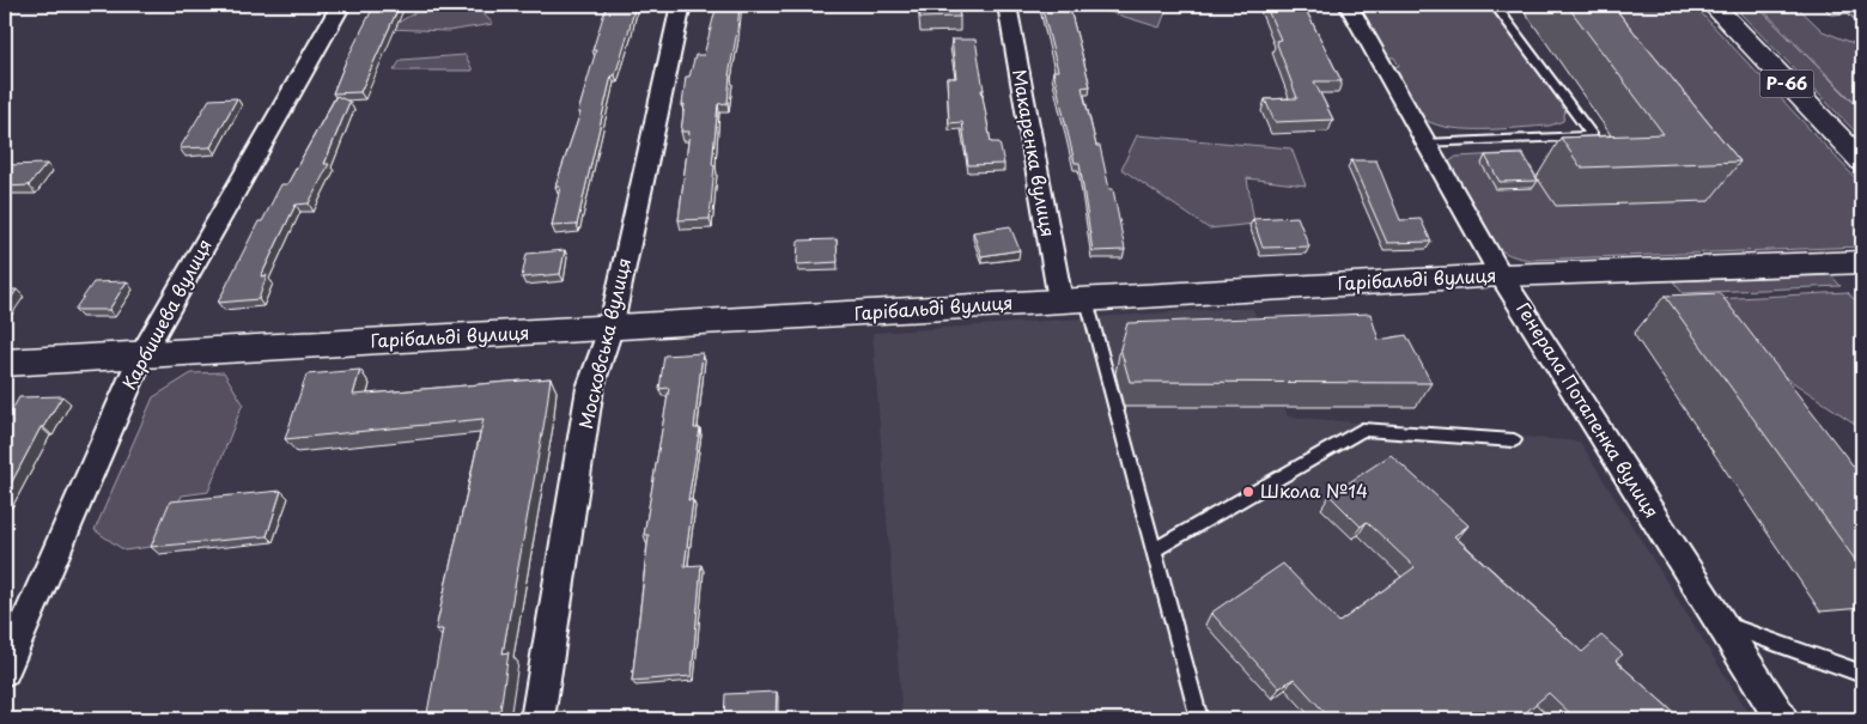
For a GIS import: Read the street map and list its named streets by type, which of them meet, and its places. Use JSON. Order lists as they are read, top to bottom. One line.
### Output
{"streets":{"street":["Р-66","Макаренка вулиця","Гарібальді вулиця","Карбишева вулиця","Московська вулиця","Генерала Потапенка вулиця"]},"crossings":[["Макаренка вулиця","Гарібальді вулиця"],["Гарібальді вулиця","Карбишева вулиця"],["Гарібальді вулиця","Московська вулиця"],["Гарібальді вулиця","Генерала Потапенка вулиця"]],"places":["Школа №14"]}
